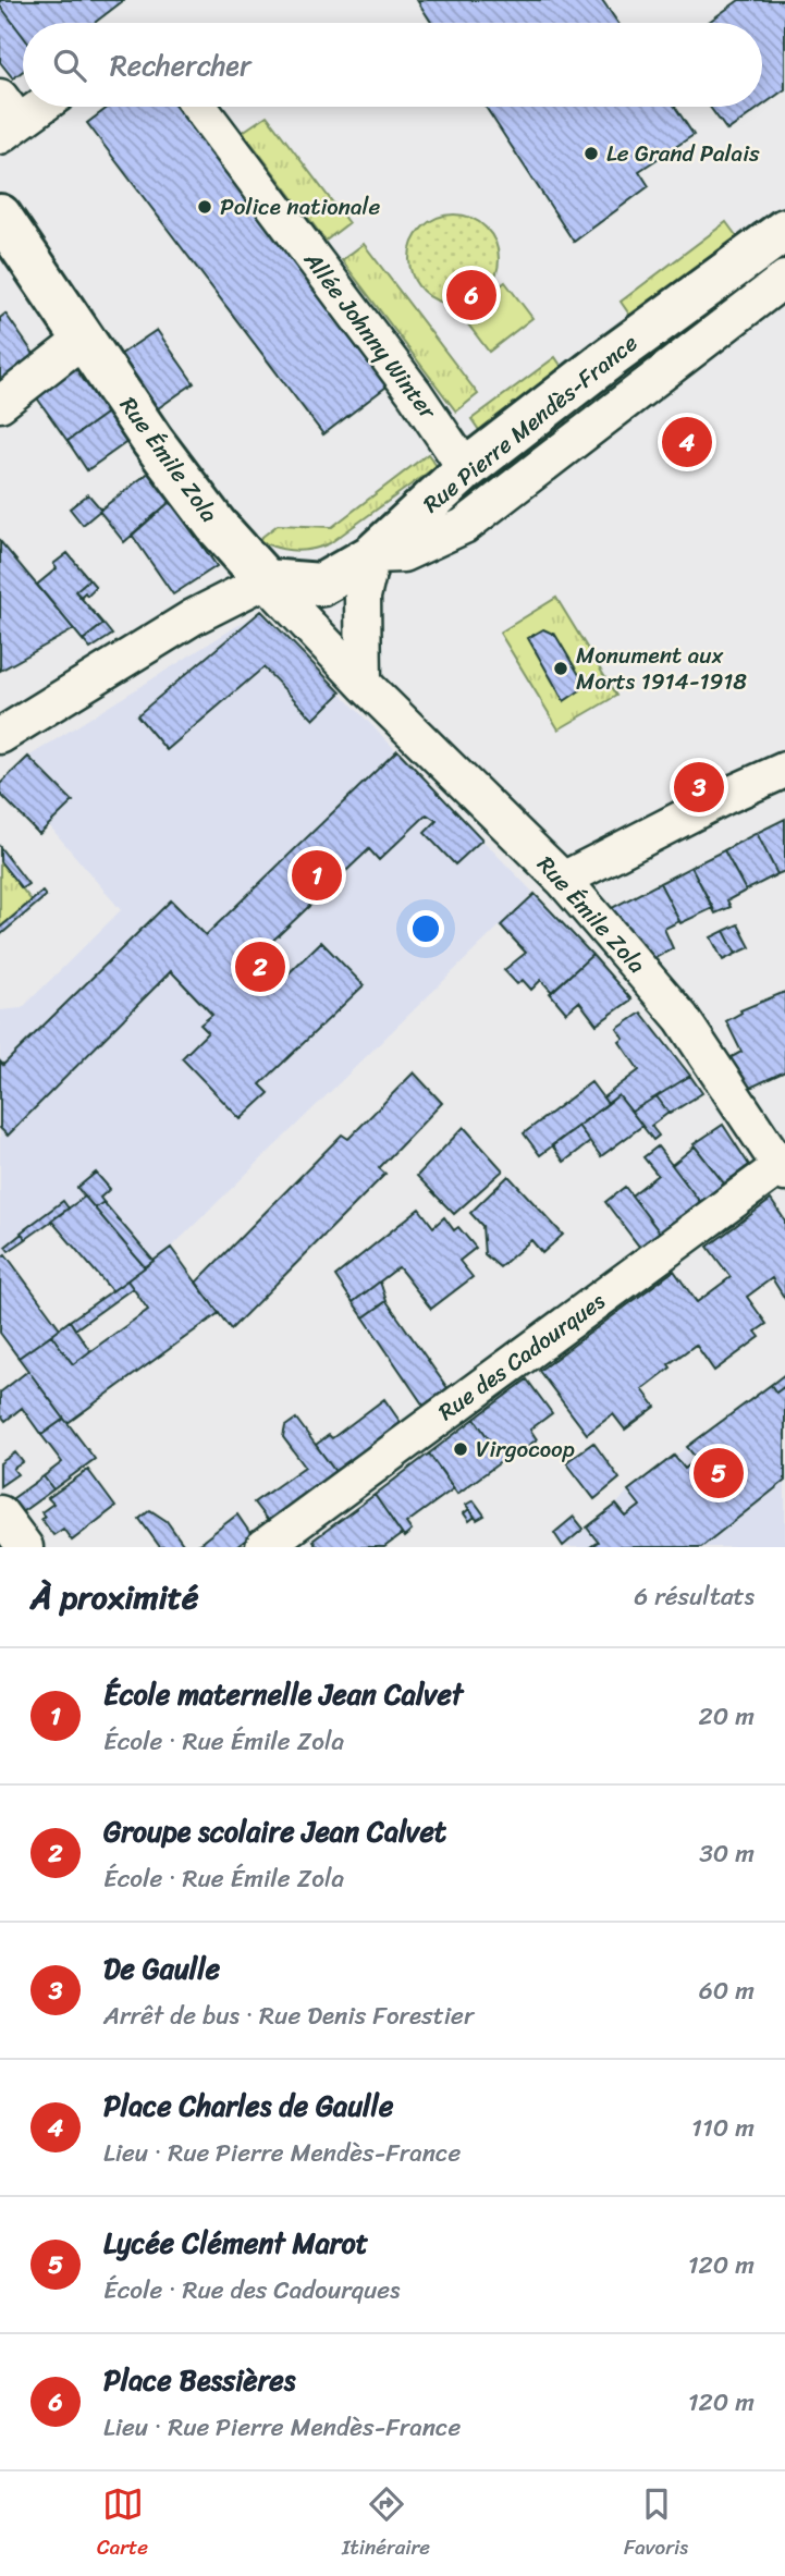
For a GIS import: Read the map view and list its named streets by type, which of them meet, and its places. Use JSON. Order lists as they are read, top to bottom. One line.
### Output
{"streets":{"main road":["Rue Pierre Mendès-France","Rue Émile Zola"],"street":["Allée Johnny Winter","Rue des Cadourques"]},"crossings":[["Allée Johnny Winter","Rue Pierre Mendès-France"],["Rue Pierre Mendès-France","Rue Émile Zola"],["Rue Émile Zola","Rue des Cadourques"]],"places":["Le Grand Palais","Police nationale","Monument aux Morts 1914-1918","Virgocoop"],"page":{"search":"Rechercher","pins":["6","4","3","1","2","5"],"heading":["À proximité","6 résultats"],"list":[{"mark":"1","name":"École maternelle Jean Calvet","note":"École · Rue Émile Zola","value":"20 m"},{"mark":"2","name":"Groupe scolaire Jean Calvet","note":"École · Rue Émile Zola","value":"30 m"},{"mark":"3","name":"De Gaulle","note":"Arrêt de bus · Rue Denis Forestier","value":"60 m"},{"mark":"4","name":"Place Charles de Gaulle","note":"Lieu · Rue Pierre Mendès-France","value":"110 m"},{"mark":"5","name":"Lycée Clément Marot","note":"École · Rue des Cadourques","value":"120 m"},{"mark":"6","name":"Place Bessières","note":"Lieu · Rue Pierre Mendès-France","value":"120 m"}],"nav":["Carte","Itinéraire","Favoris"]}}
